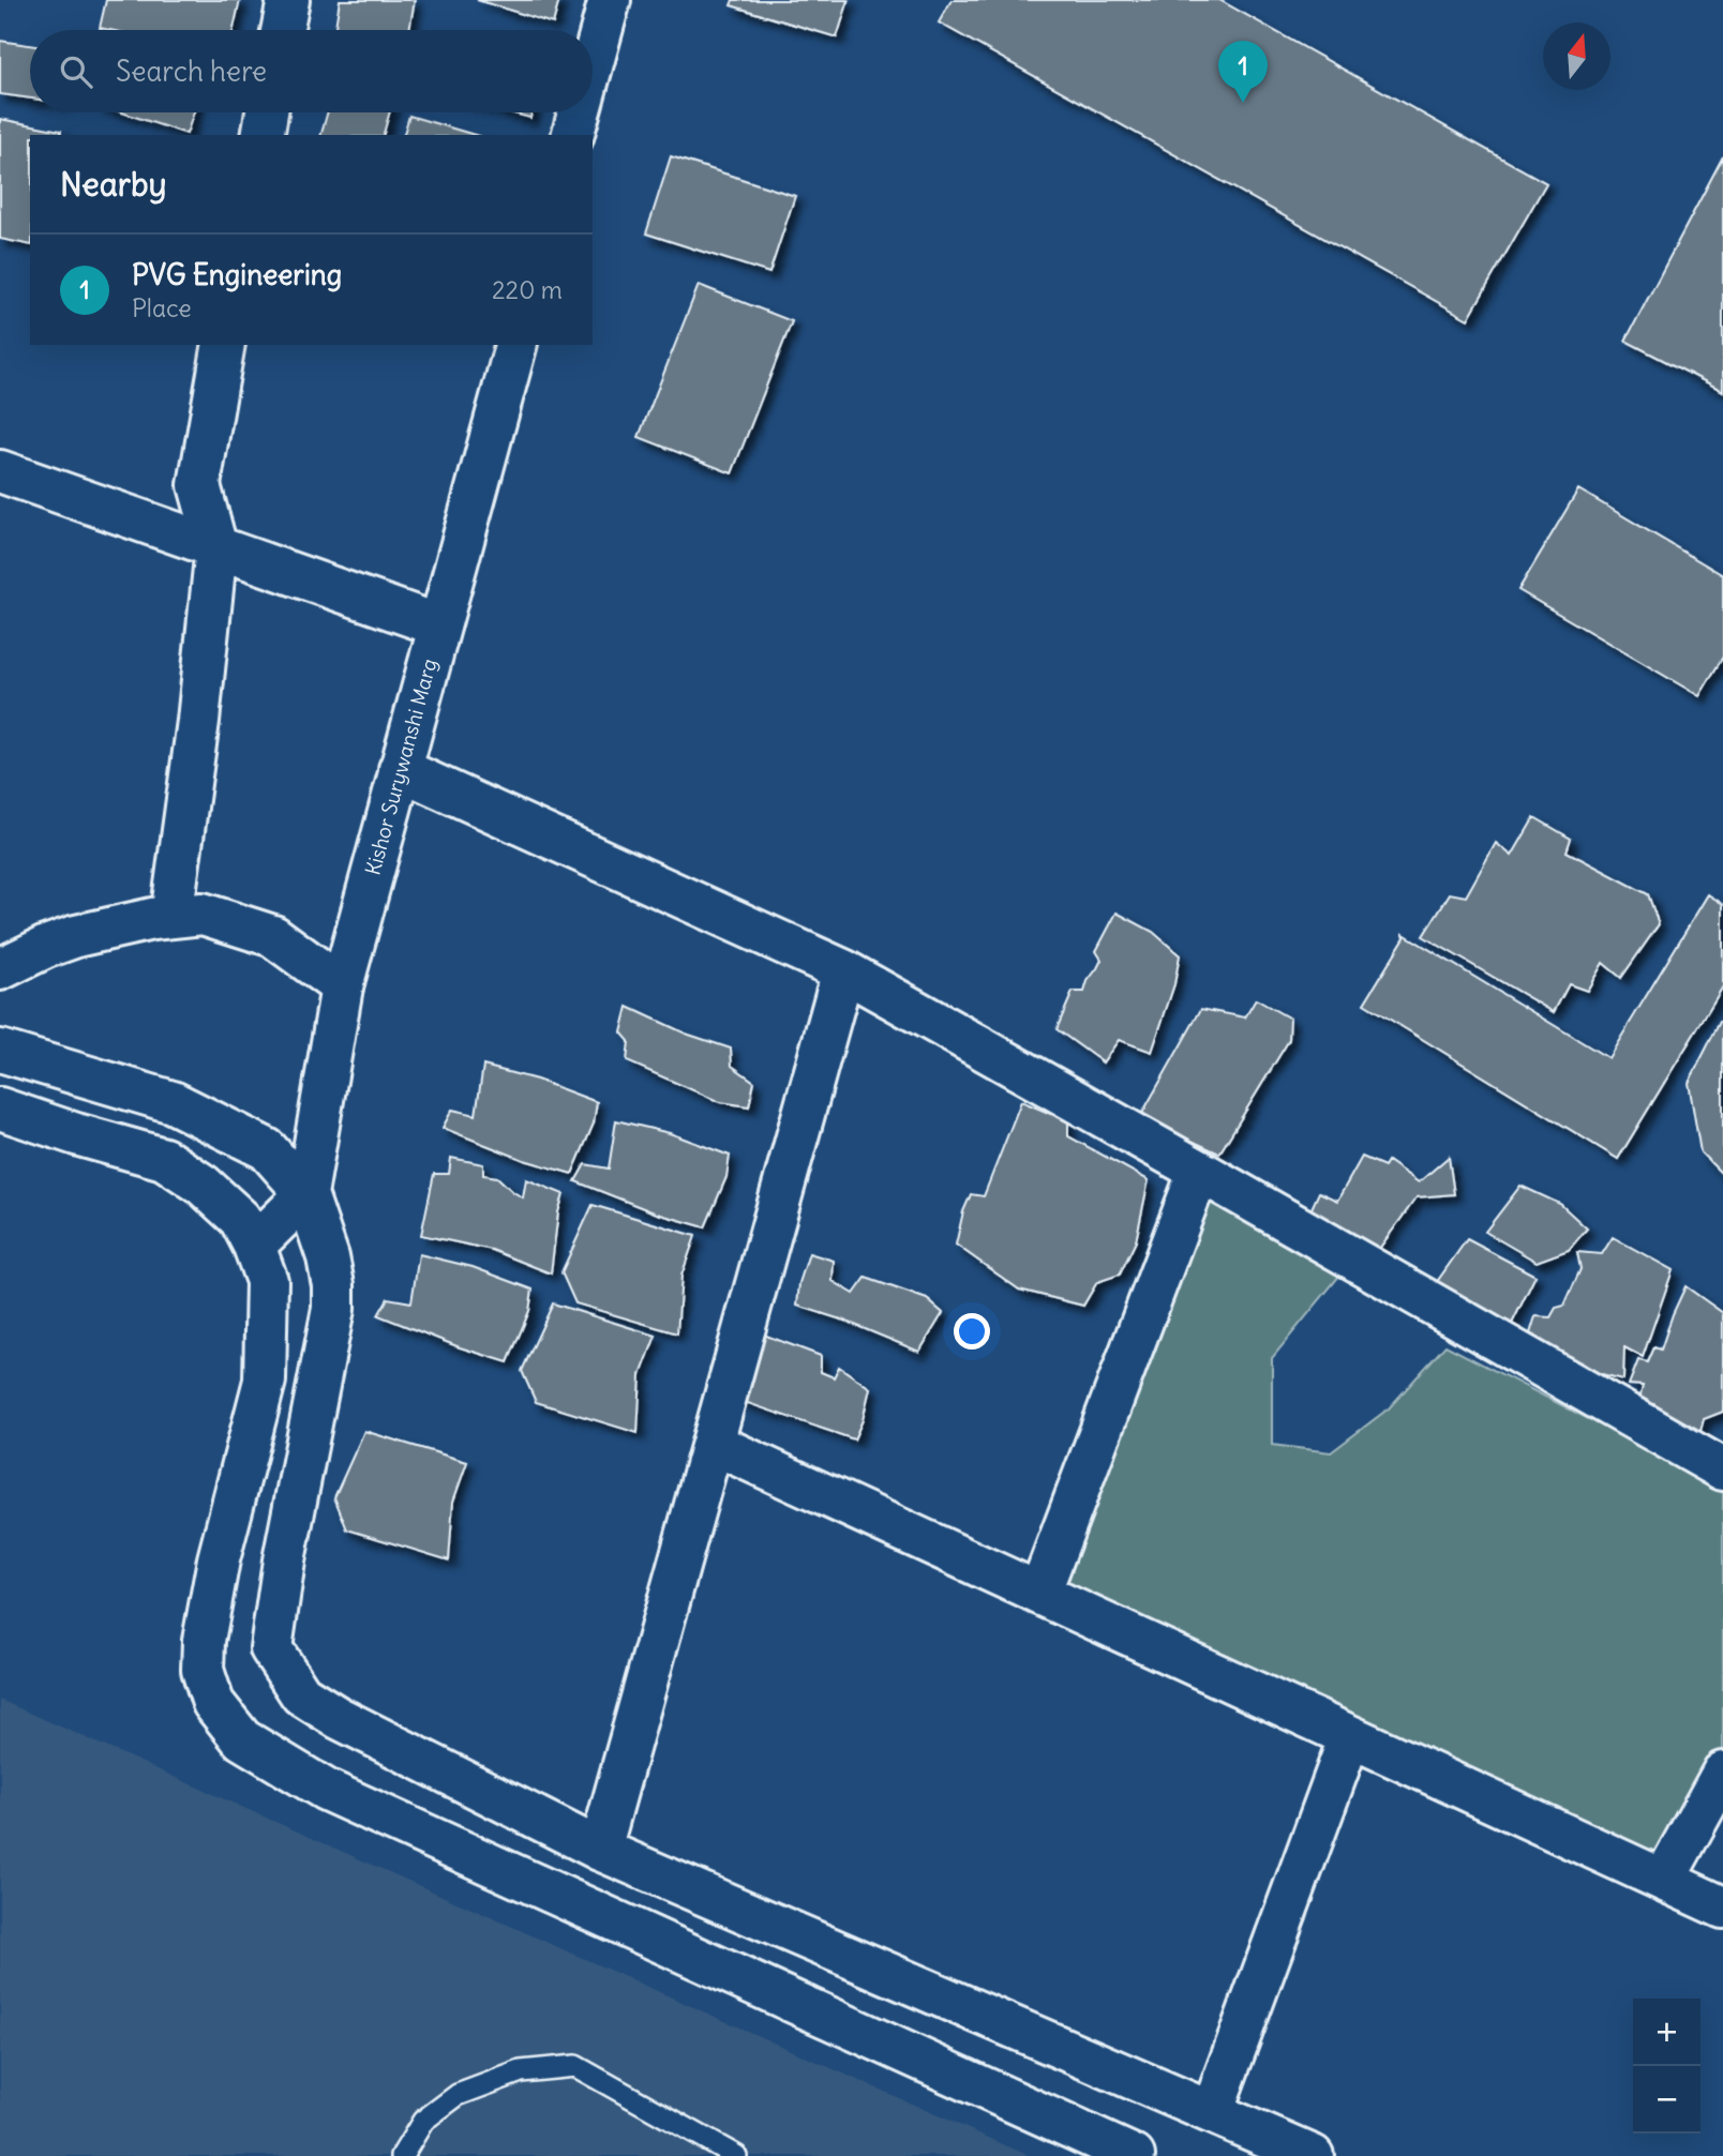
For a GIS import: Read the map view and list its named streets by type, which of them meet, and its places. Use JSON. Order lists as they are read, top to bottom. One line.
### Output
{"streets":{"street":["Kishor Surywanshi Marg"]},"north":"top","page":{"search":"Search here","pins":"1","heading":"Nearby","list":[{"mark":"1","name":"PVG Engineering","note":"Place","value":"220 m"}],"map_buttons":["+","−"]}}
